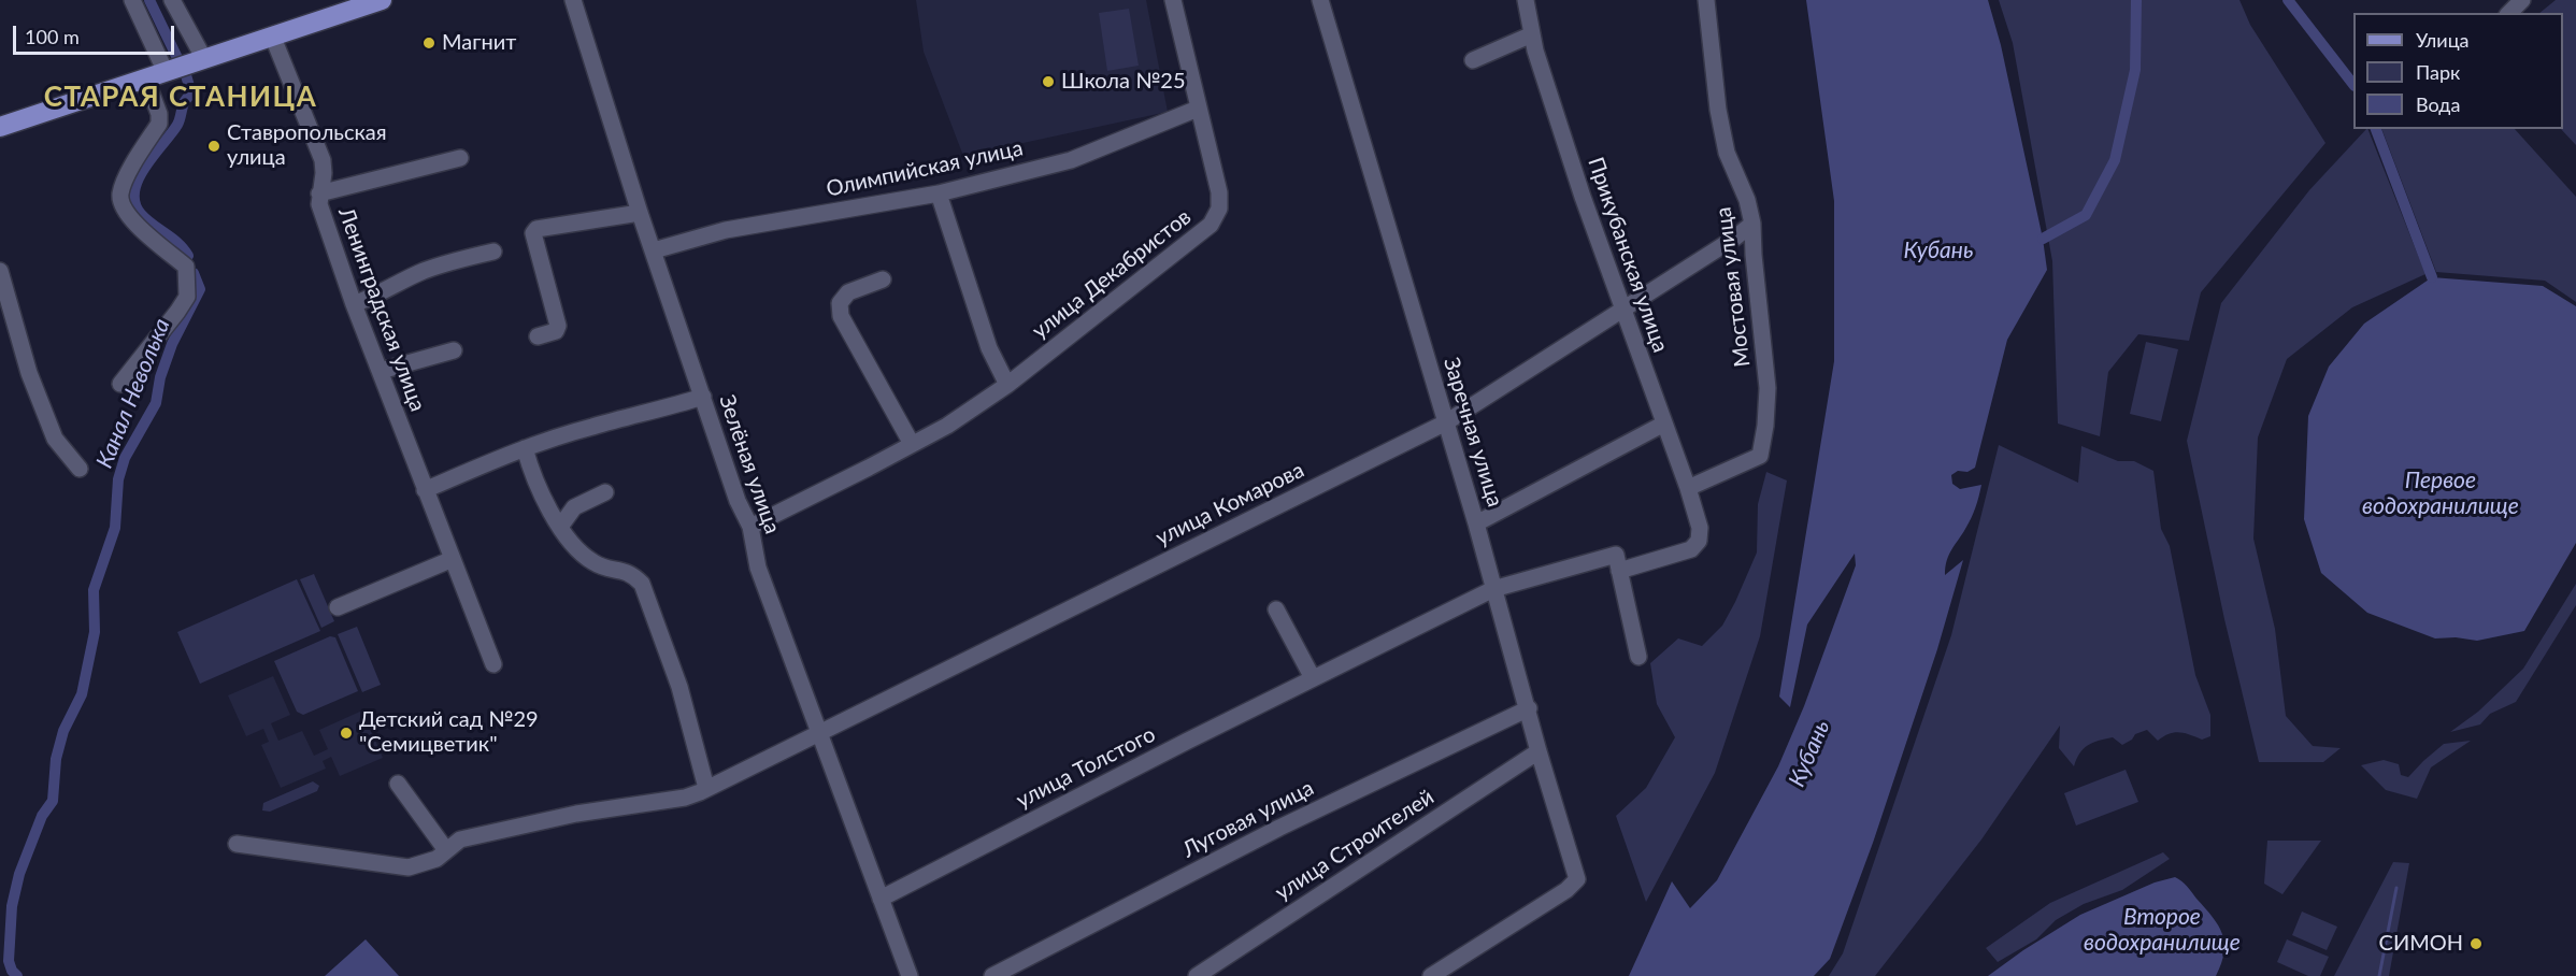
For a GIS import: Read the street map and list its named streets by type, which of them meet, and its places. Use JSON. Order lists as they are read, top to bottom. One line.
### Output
{"streets":{"street":["Олимпийская улица","Прикубанская улица","улица Декабристов","Мостовая улица","Ленинградская улица","Заречная улица","Зелёная улица","улица Комарова","улица Толстого","Луговая улица","улица Строителей"]},"crossings":[["Олимпийская улица","улица Декабристов"],["Олимпийская улица","Зелёная улица"],["Прикубанская улица","Мостовая улица"],["Прикубанская улица","улица Комарова"],["Прикубанская улица","улица Толстого"],["улица Декабристов","Зелёная улица"],["Мостовая улица","улица Комарова"],["Заречная улица","улица Комарова"],["Заречная улица","улица Толстого"],["Заречная улица","Луговая улица"],["Заречная улица","улица Строителей"],["Зелёная улица","улица Комарова"],["Зелёная улица","улица Толстого"]],"districts":["СТАРАЯ СТАНИЦА"],"water":["Кубань","Канал Неволька","Первое водохранилище","Второе водохранилище"],"places":["Магнит","Школа №25","Ставропольская улица","Детский сад №29 \"Семицветик\"","СИМОН"],"legend":["Улица","Парк","Вода"],"scale_bar":"100 m"}
